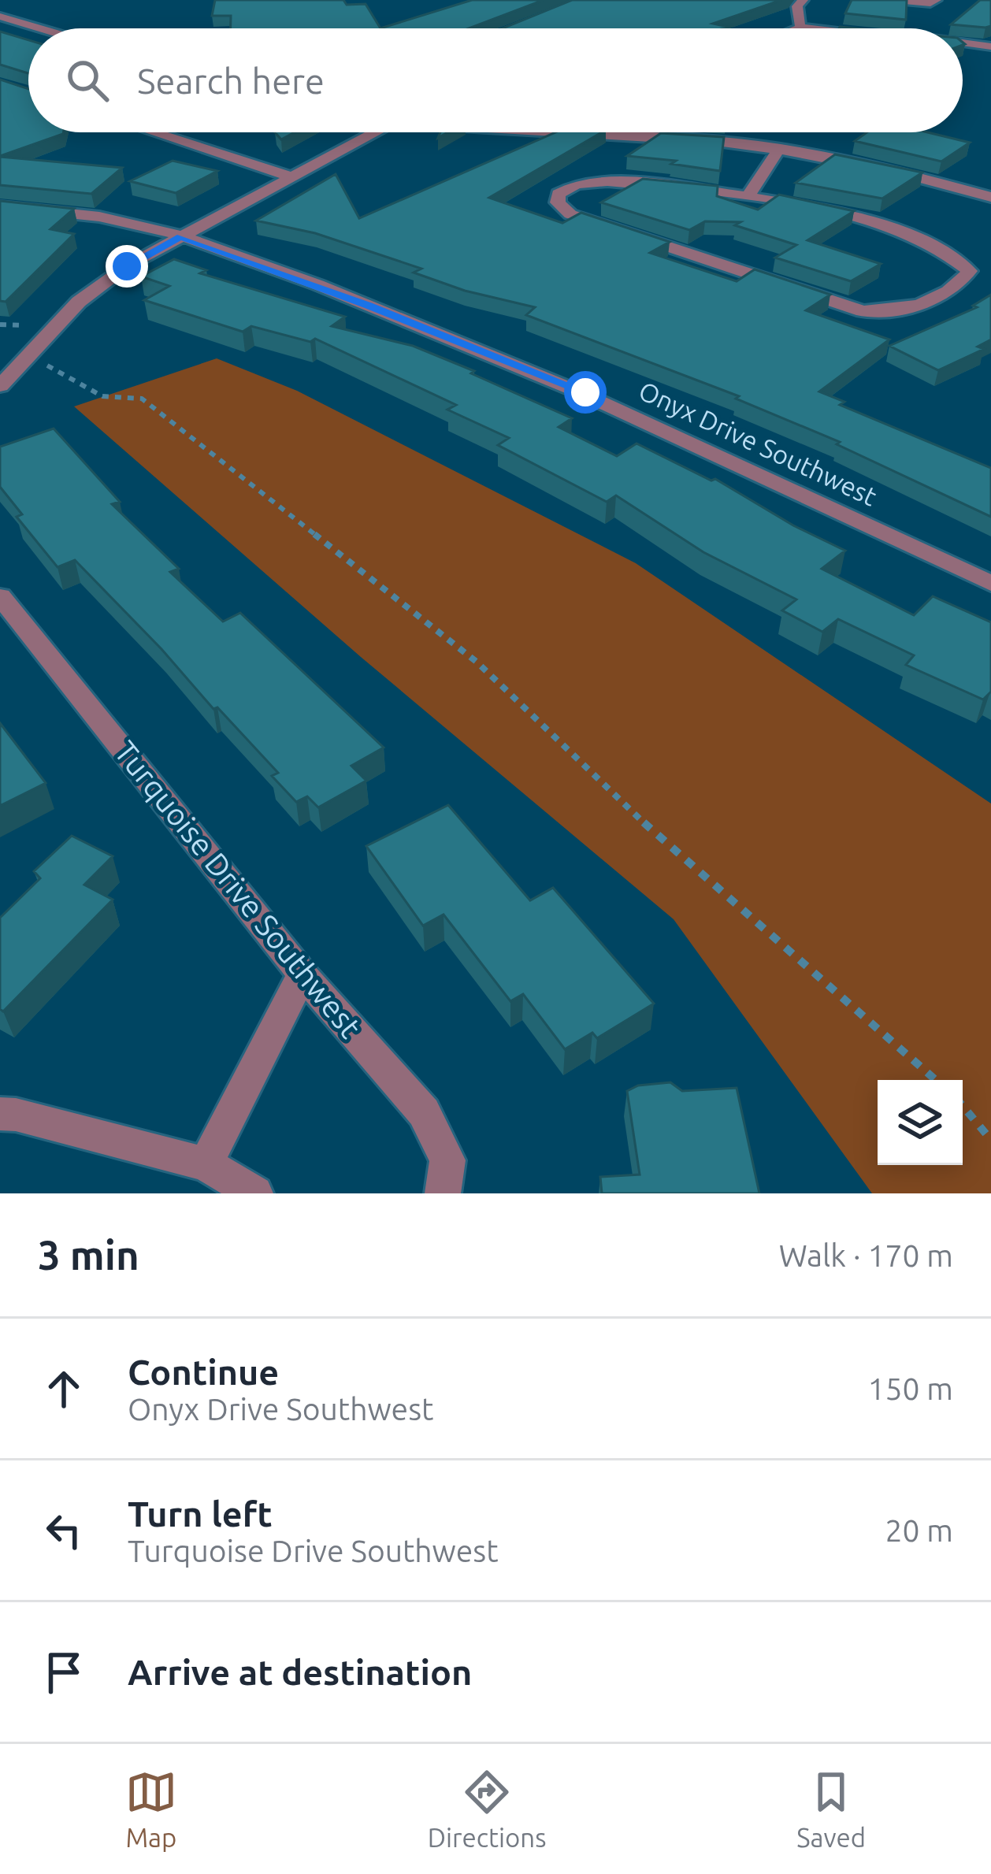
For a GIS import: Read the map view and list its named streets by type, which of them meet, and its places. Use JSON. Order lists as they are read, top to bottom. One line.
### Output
{"streets":{"street":["Onyx Drive Southwest","Turquoise Drive Southwest"]},"page":{"search":"Search here","heading":["3 min","Walk · 170 m"],"list":[["Continue","Onyx Drive Southwest","150 m"],["Turn left","Turquoise Drive Southwest","20 m"],"Arrive at destination"],"nav":["Map","Directions","Saved"]}}
